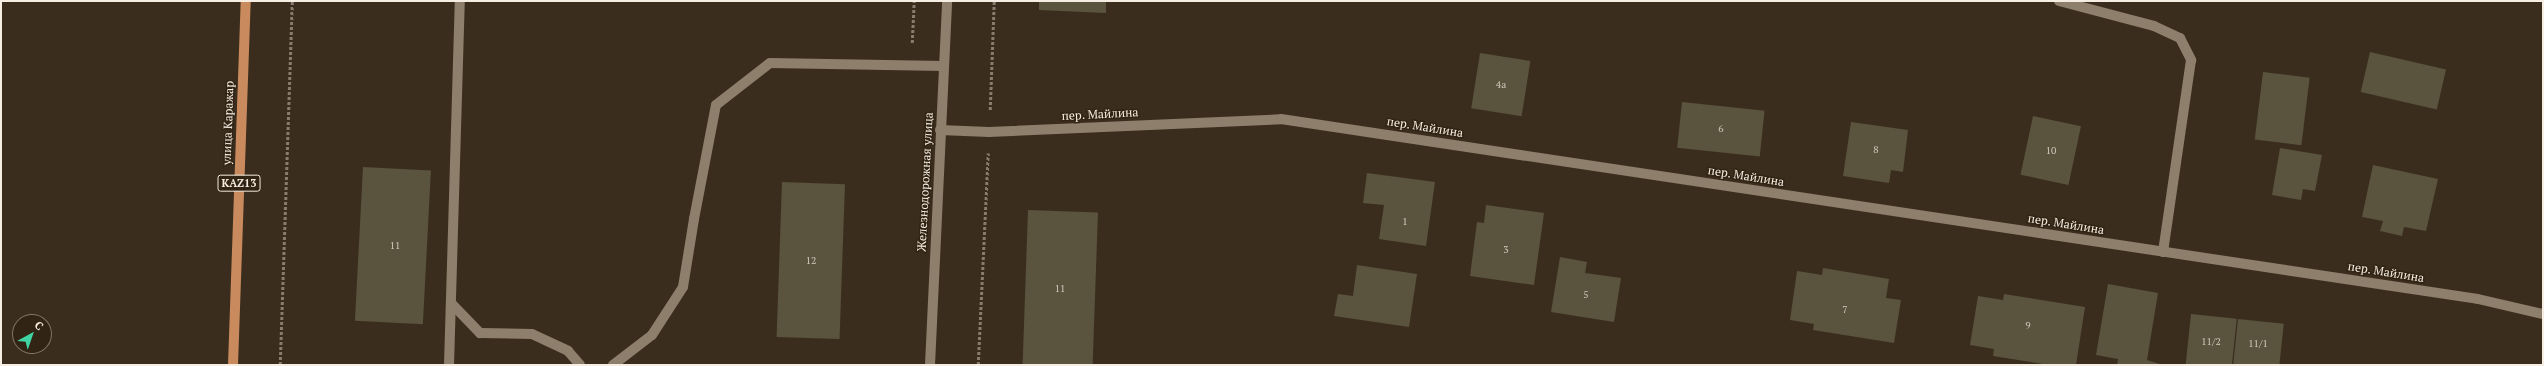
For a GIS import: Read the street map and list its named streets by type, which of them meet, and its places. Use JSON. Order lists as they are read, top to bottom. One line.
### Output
{"streets":{"main road":["улица Каражар","KAZ13"],"street":["пер. Майлина","Железнодорожная улица"]},"crossings":[["пер. Майлина","Железнодорожная улица"]],"house_numbers":["4а","6","8","10","1","11","3","12","11","5","7","9","11/2","11/1"],"north":"top right"}
